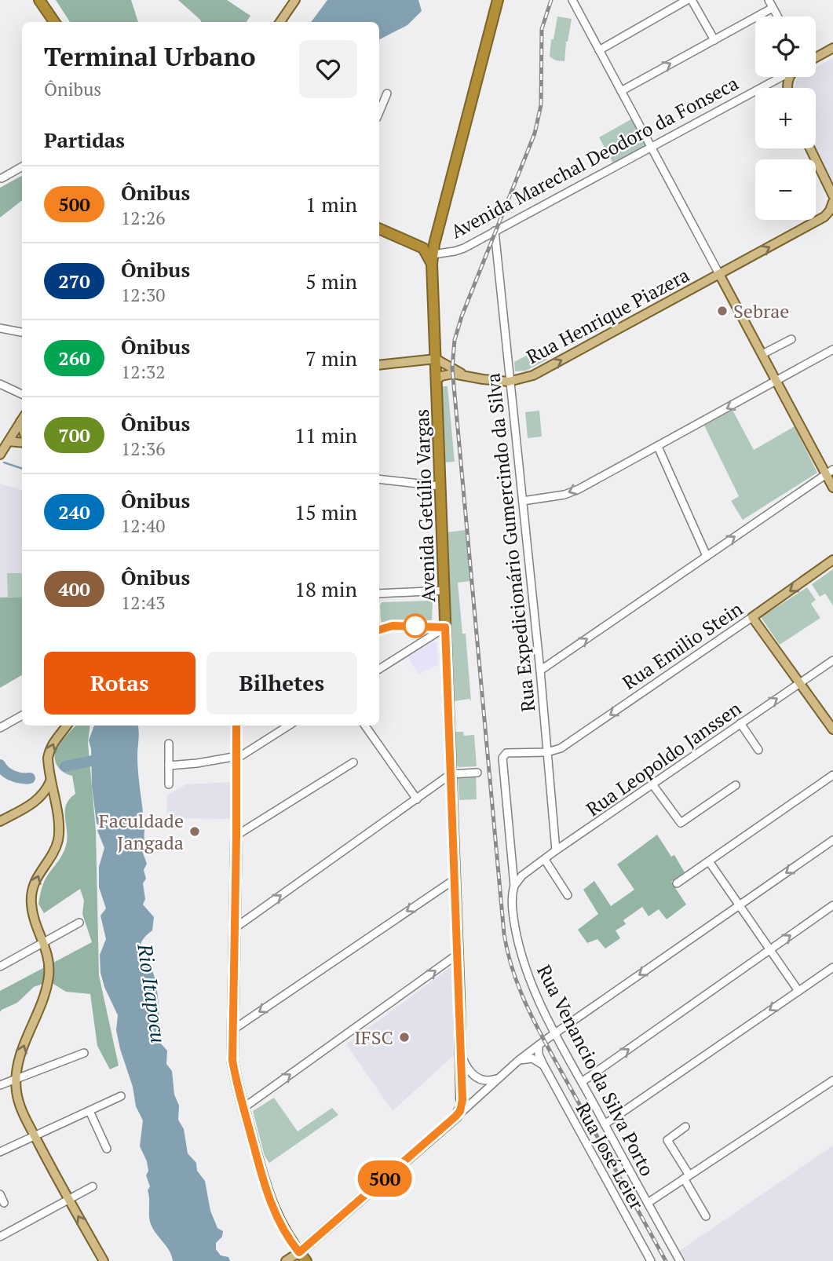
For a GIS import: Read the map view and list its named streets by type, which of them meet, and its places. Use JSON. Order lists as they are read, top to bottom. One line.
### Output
{"streets":{"highway":["Avenida Getúlio Vargas"],"main road":["Rua Henrique Piazera","Rua Emilio Stein"],"street":["Avenida Marechal Deodoro da Fonseca","Rua Expedicionário Gumercindo da Silva","Rua Leopoldo Janssen","Rua Venancio da Silva Porto","Rua José Leier"]},"crossings":[["Avenida Marechal Deodoro da Fonseca","Avenida Getúlio Vargas"],["Avenida Marechal Deodoro da Fonseca","Rua Expedicionário Gumercindo da Silva"],["Rua Henrique Piazera","Rua Expedicionário Gumercindo da Silva"],["Rua Expedicionário Gumercindo da Silva","Rua Emilio Stein"],["Rua Expedicionário Gumercindo da Silva","Rua Leopoldo Janssen"],["Rua Expedicionário Gumercindo da Silva","Rua Venancio da Silva Porto"],["Rua Emilio Stein","Rua Venancio da Silva Porto"],["Rua Leopoldo Janssen","Rua Venancio da Silva Porto"]],"one_way":["Rua Henrique Piazera","Rua Emilio Stein"],"water":["Rio Itapocu"],"places":["Sebrae","Faculdade Jangada","IFSC"],"lines":["bus line 500"],"page":{"on_map":"500","map_buttons":["+","−"],"heading":[["Terminal Urbano","Ônibus"],"Partidas"],"list":[{"mark":"500","name":"Ônibus","note":"12:26","value":"1 min"},{"mark":"270","name":"Ônibus","note":"12:30","value":"5 min"},{"mark":"260","name":"Ônibus","note":"12:32","value":"7 min"},{"mark":"700","name":"Ônibus","note":"12:36","value":"11 min"},{"mark":"240","name":"Ônibus","note":"12:40","value":"15 min"},{"mark":"400","name":"Ônibus","note":"12:43","value":"18 min"}],"buttons":["Rotas","Bilhetes"]}}
